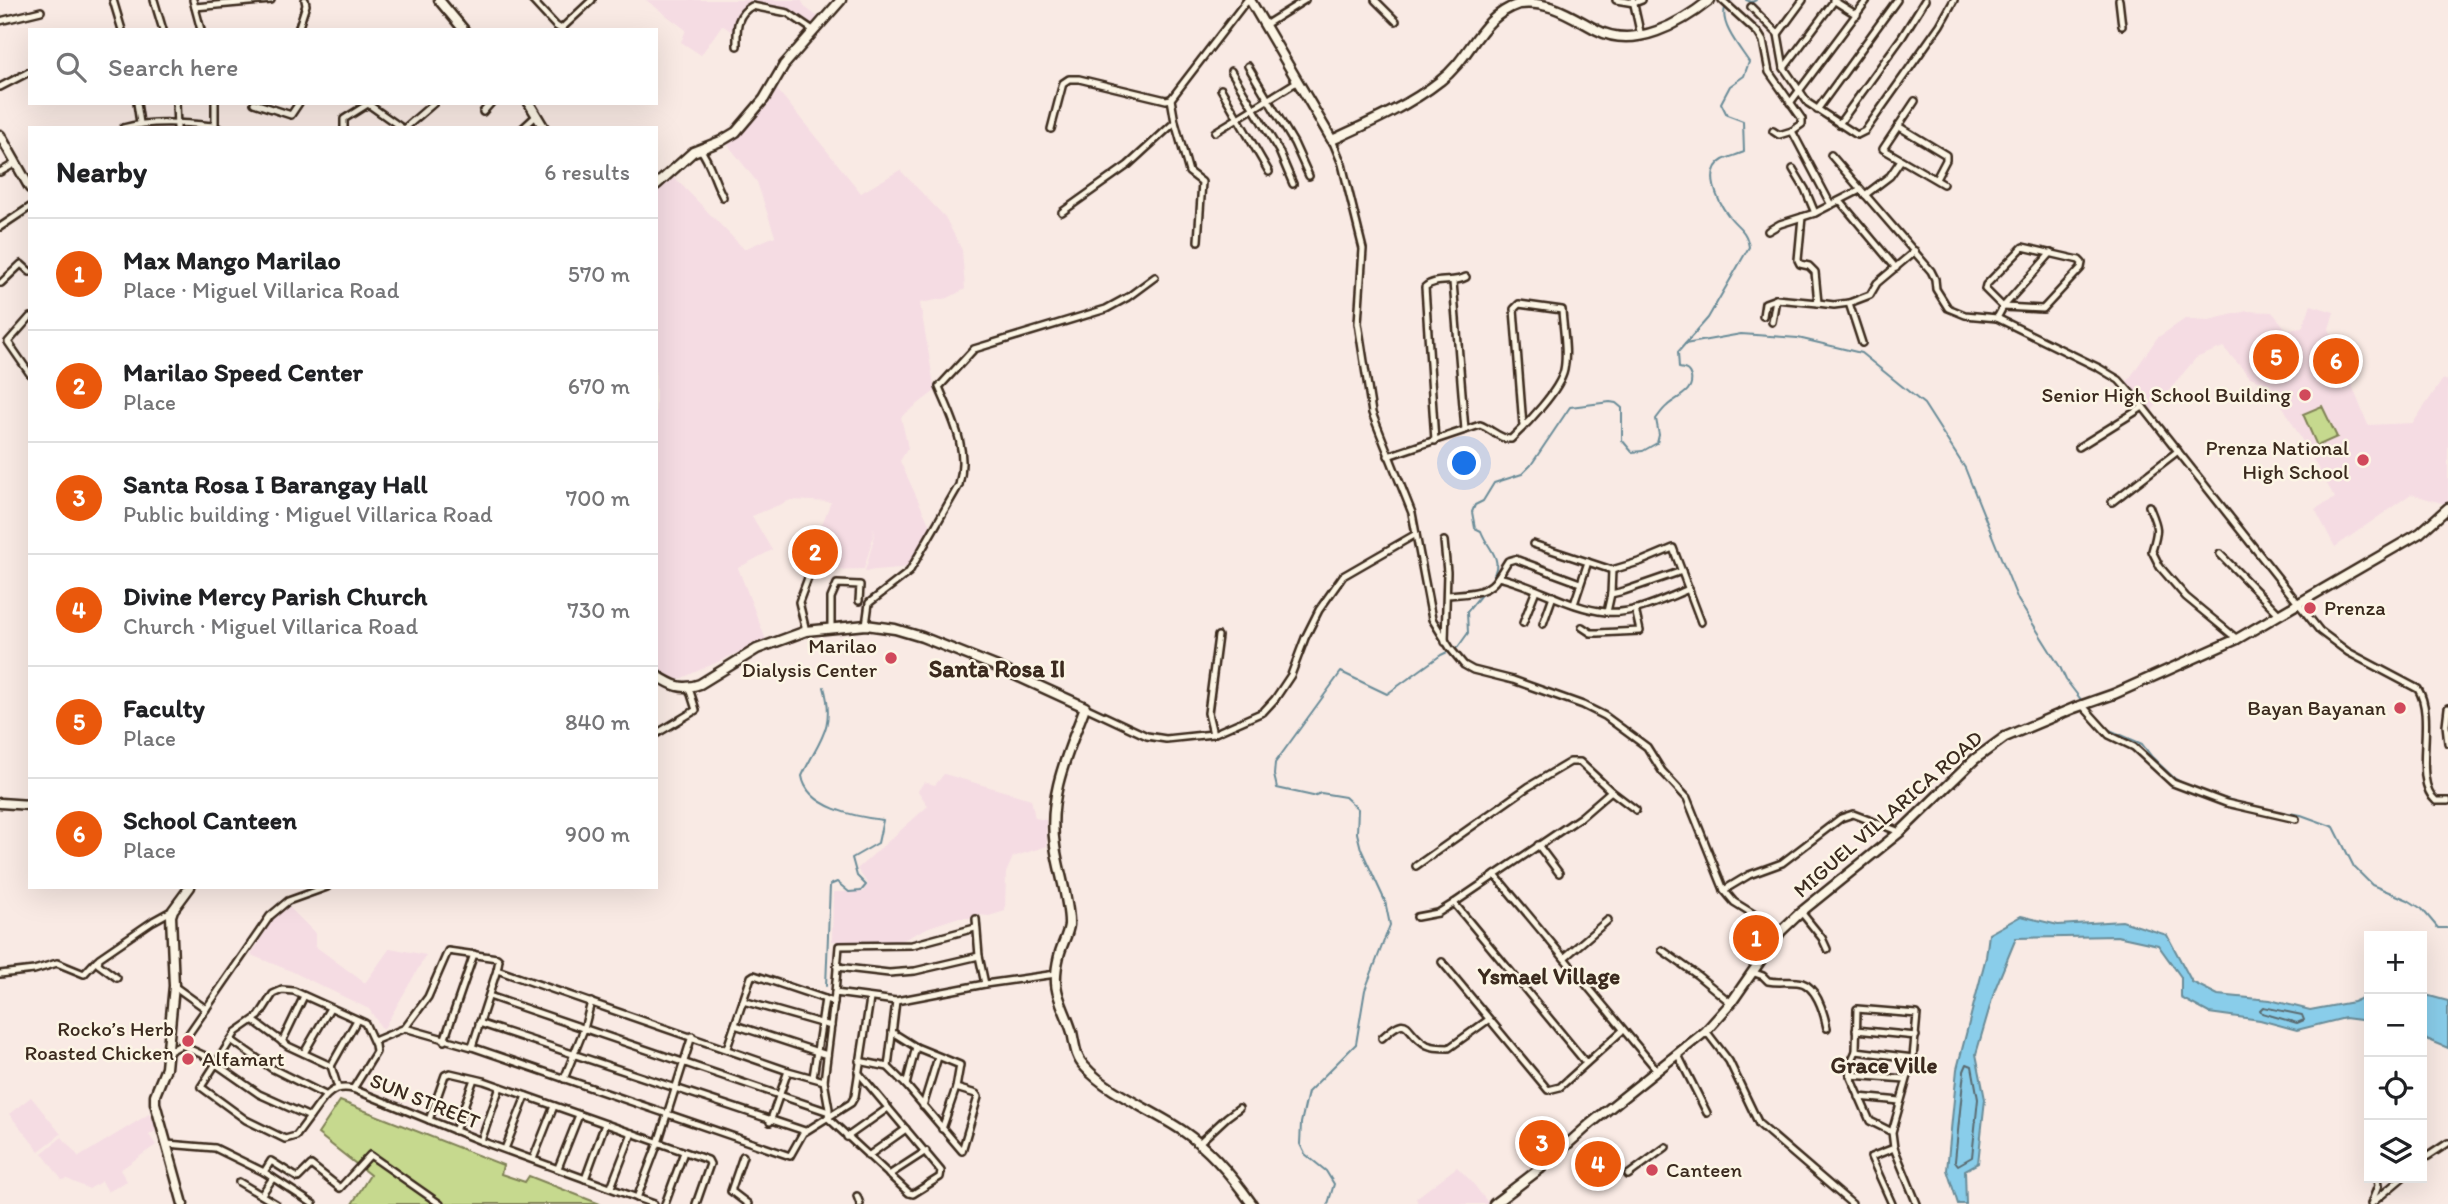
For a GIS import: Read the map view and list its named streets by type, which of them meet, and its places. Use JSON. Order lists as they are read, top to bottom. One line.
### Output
{"streets":{"street":["MIGUEL VILLARICA ROAD","SUN STREET"]},"districts":["Santa Rosa II","Ysmael Village","Grace Ville"],"places":["Senior High School Building","Prenza National High School","Prenza","Marilao Dialysis Center","Bayan Bayanan","Rocko’s Herb Roasted Chicken","Alfamart","Canteen"],"page":{"search":"Search here","heading":["Nearby","6 results"],"list":[{"mark":"1","name":"Max Mango Marilao","note":"Place · Miguel Villarica Road","value":"570 m"},{"mark":"2","name":"Marilao Speed Center","note":"Place","value":"670 m"},{"mark":"3","name":"Santa Rosa I Barangay Hall","note":"Public building · Miguel Villarica Road","value":"700 m"},{"mark":"4","name":"Divine Mercy Parish Church","note":"Church · Miguel Villarica Road","value":"730 m"},{"mark":"5","name":"Faculty","note":"Place","value":"840 m"},{"mark":"6","name":"School Canteen","note":"Place","value":"900 m"}],"pins":["5","6","2","1","3","4"],"map_buttons":["+","−"]}}
